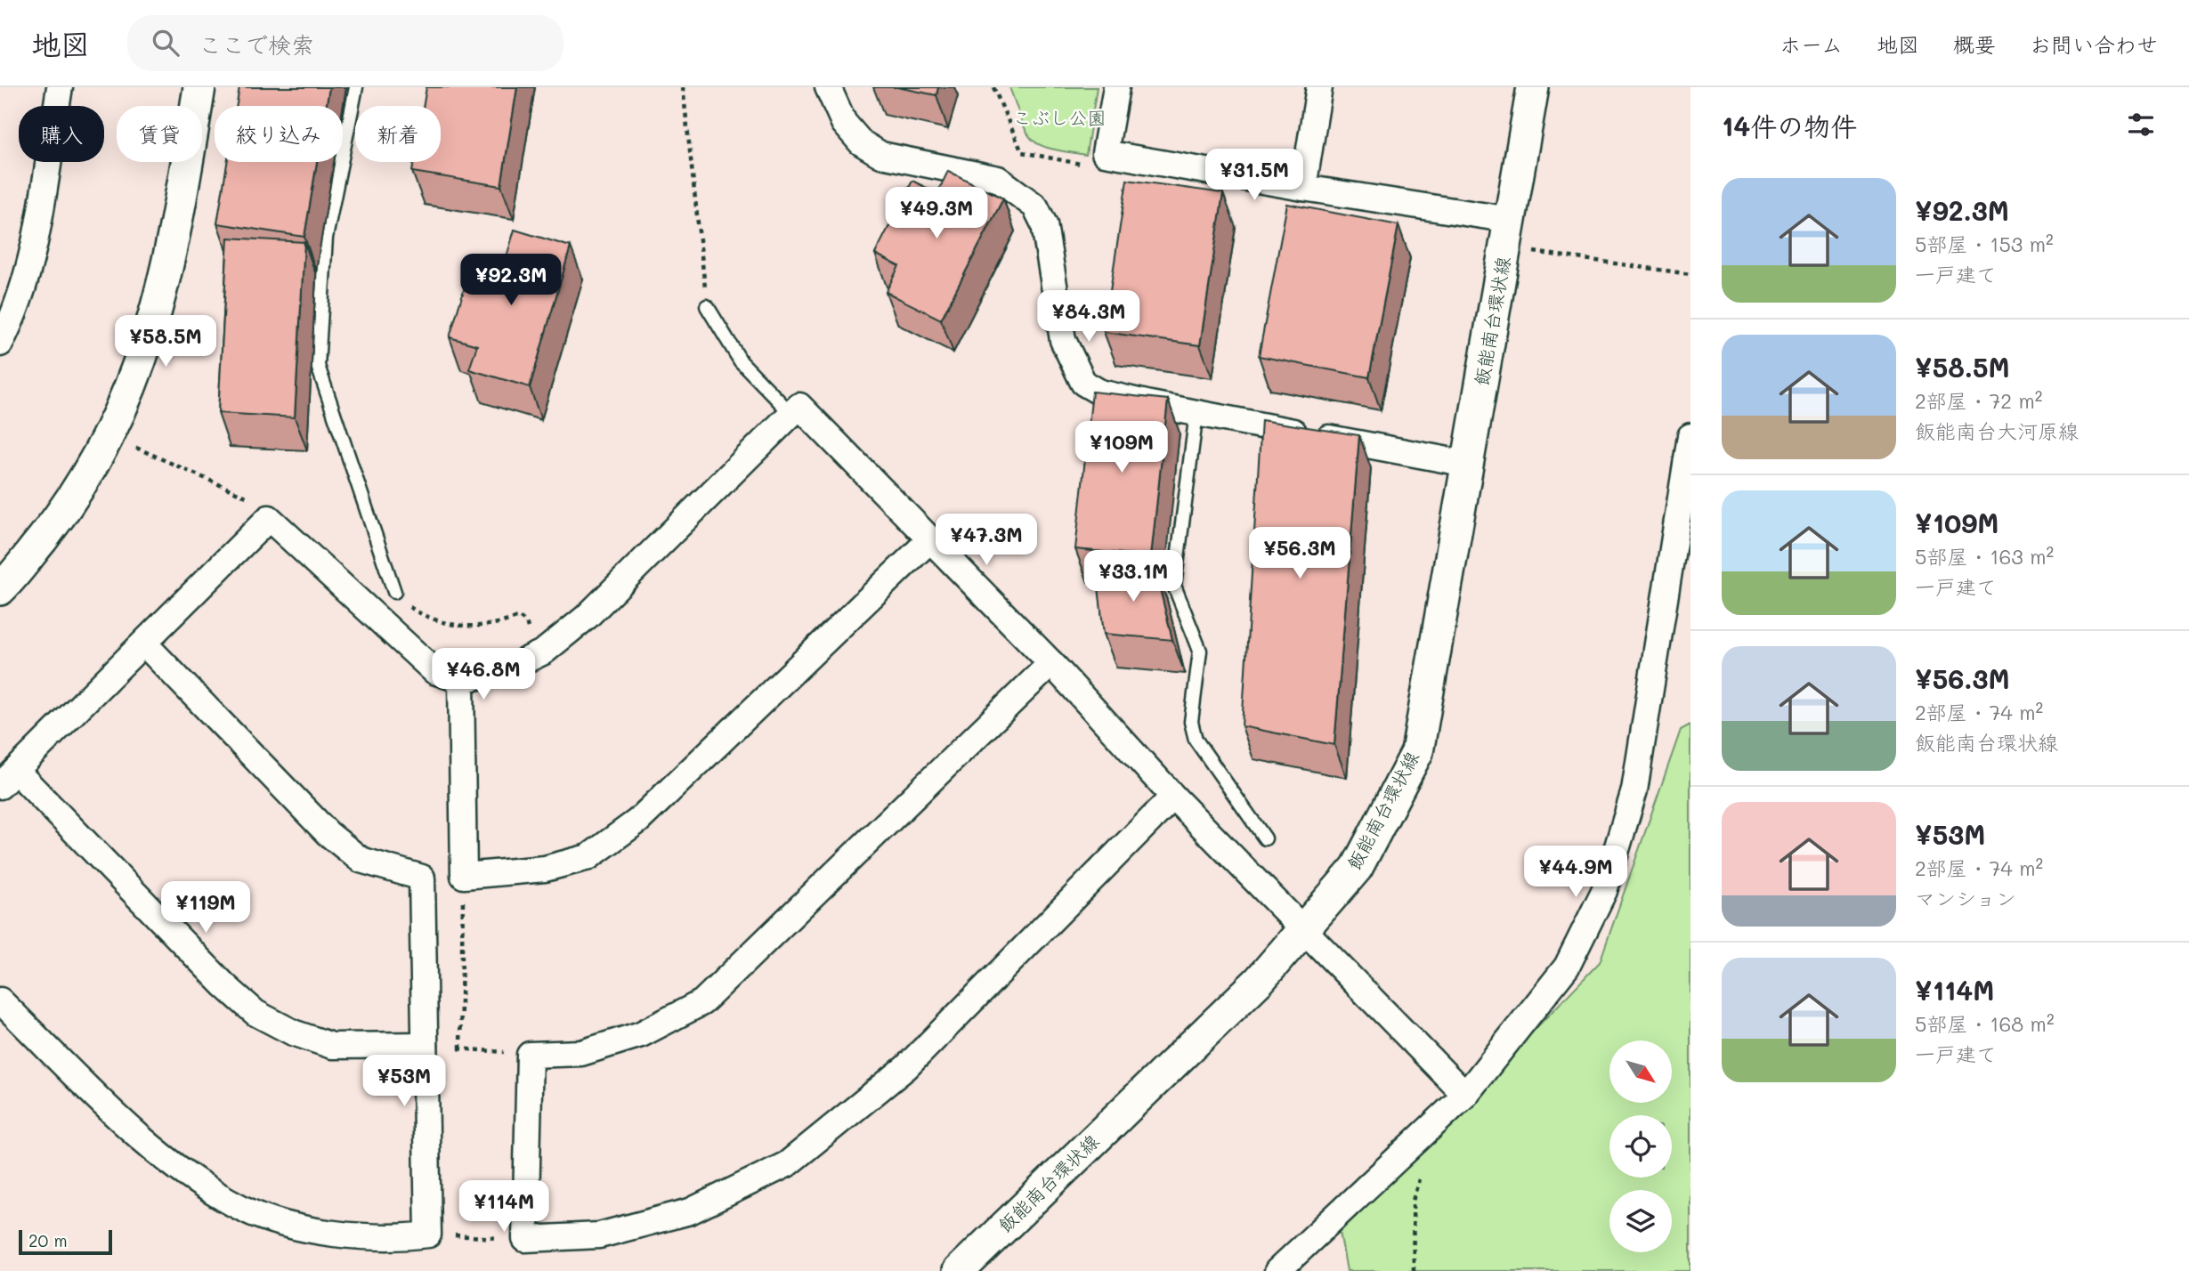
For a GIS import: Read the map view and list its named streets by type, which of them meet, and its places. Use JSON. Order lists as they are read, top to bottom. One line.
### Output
{"streets":{"street":["飯能南台環状線"]},"parks":["こぶし公園"],"scale_bar":"20 m","north":"bottom right","page":{"header":"地図","search":"ここで検索","nav":["ホーム","地図","概要","お問い合わせ"],"heading":"14件の物件","chip":["購入","賃貸","絞り込み","新着"],"price":["¥31.5M","¥49.3M","¥92.3M","¥84.3M","¥58.5M","¥109M","¥47.3M","¥56.3M","¥33.1M","¥46.8M","¥44.9M","¥119M","¥53M","¥114M"],"list":[{"name":"¥92.3M","note":"5部屋 · 153 m² · 一戸建て"},{"name":"¥58.5M","note":"2部屋 · 72 m² · 飯能南台大河原線"},{"name":"¥109M","note":"5部屋 · 163 m² · 一戸建て"},{"name":"¥56.3M","note":"2部屋 · 74 m² · 飯能南台環状線"},{"name":"¥53M","note":"2部屋 · 74 m² · マンション"},{"name":"¥114M","note":"5部屋 · 168 m² · 一戸建て"}],"scale":"20 m"}}
